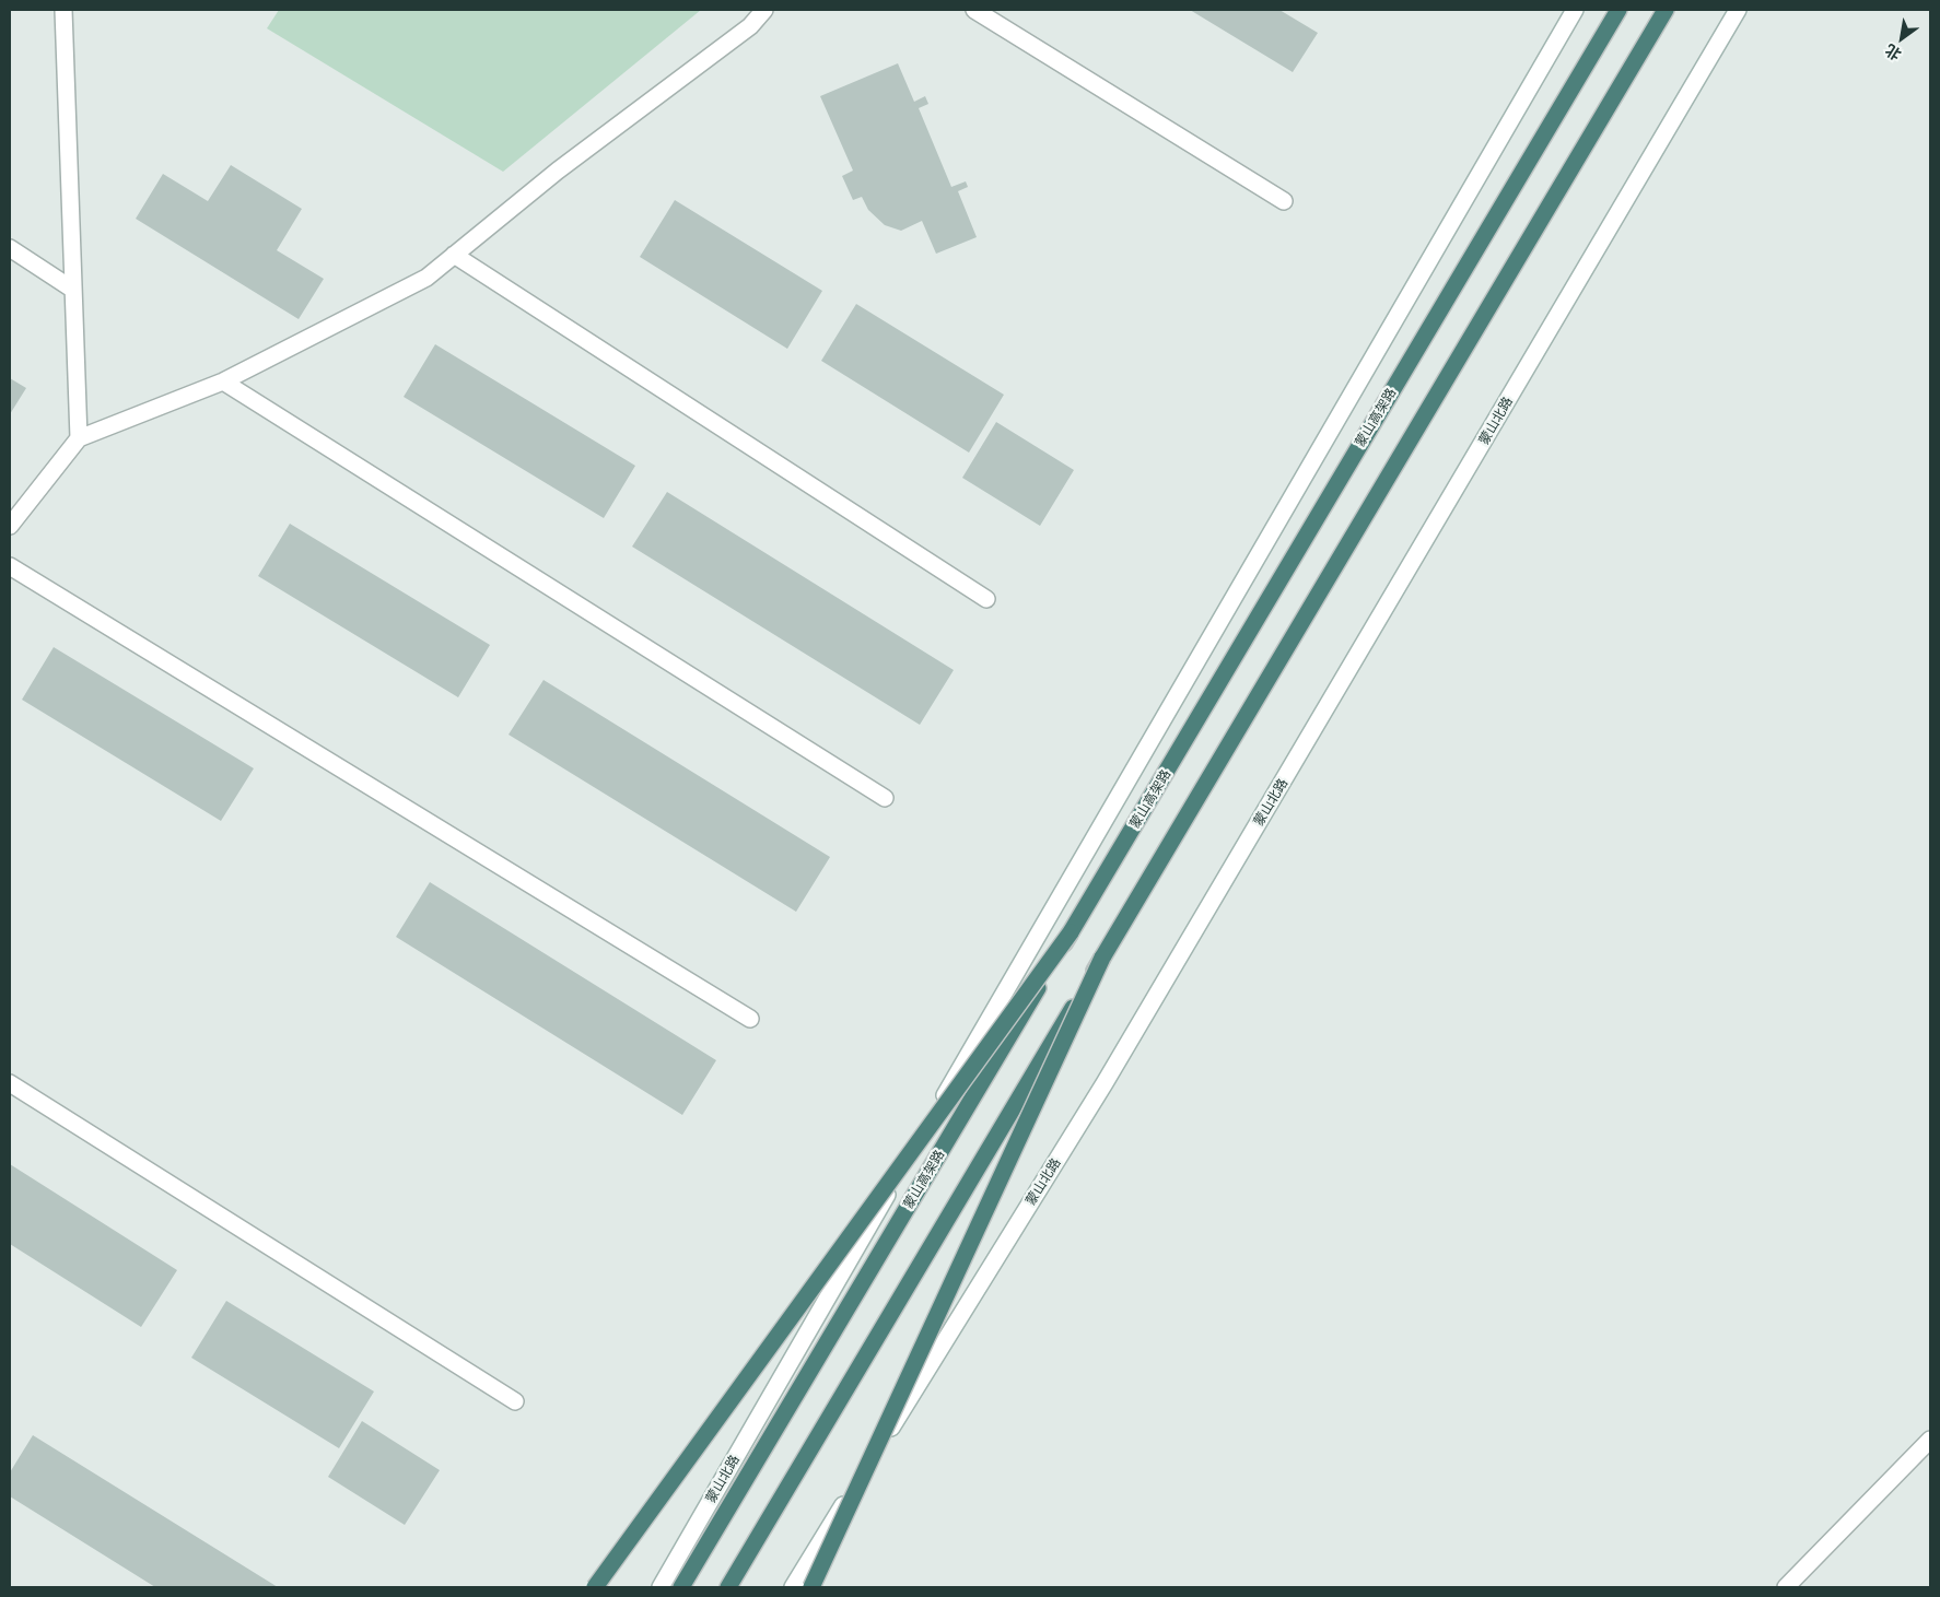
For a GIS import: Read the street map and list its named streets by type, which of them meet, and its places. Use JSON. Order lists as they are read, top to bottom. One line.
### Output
{"streets":{"highway":["蒙山高架路"],"street":["蒙山北路"]},"north":"bottom left"}
